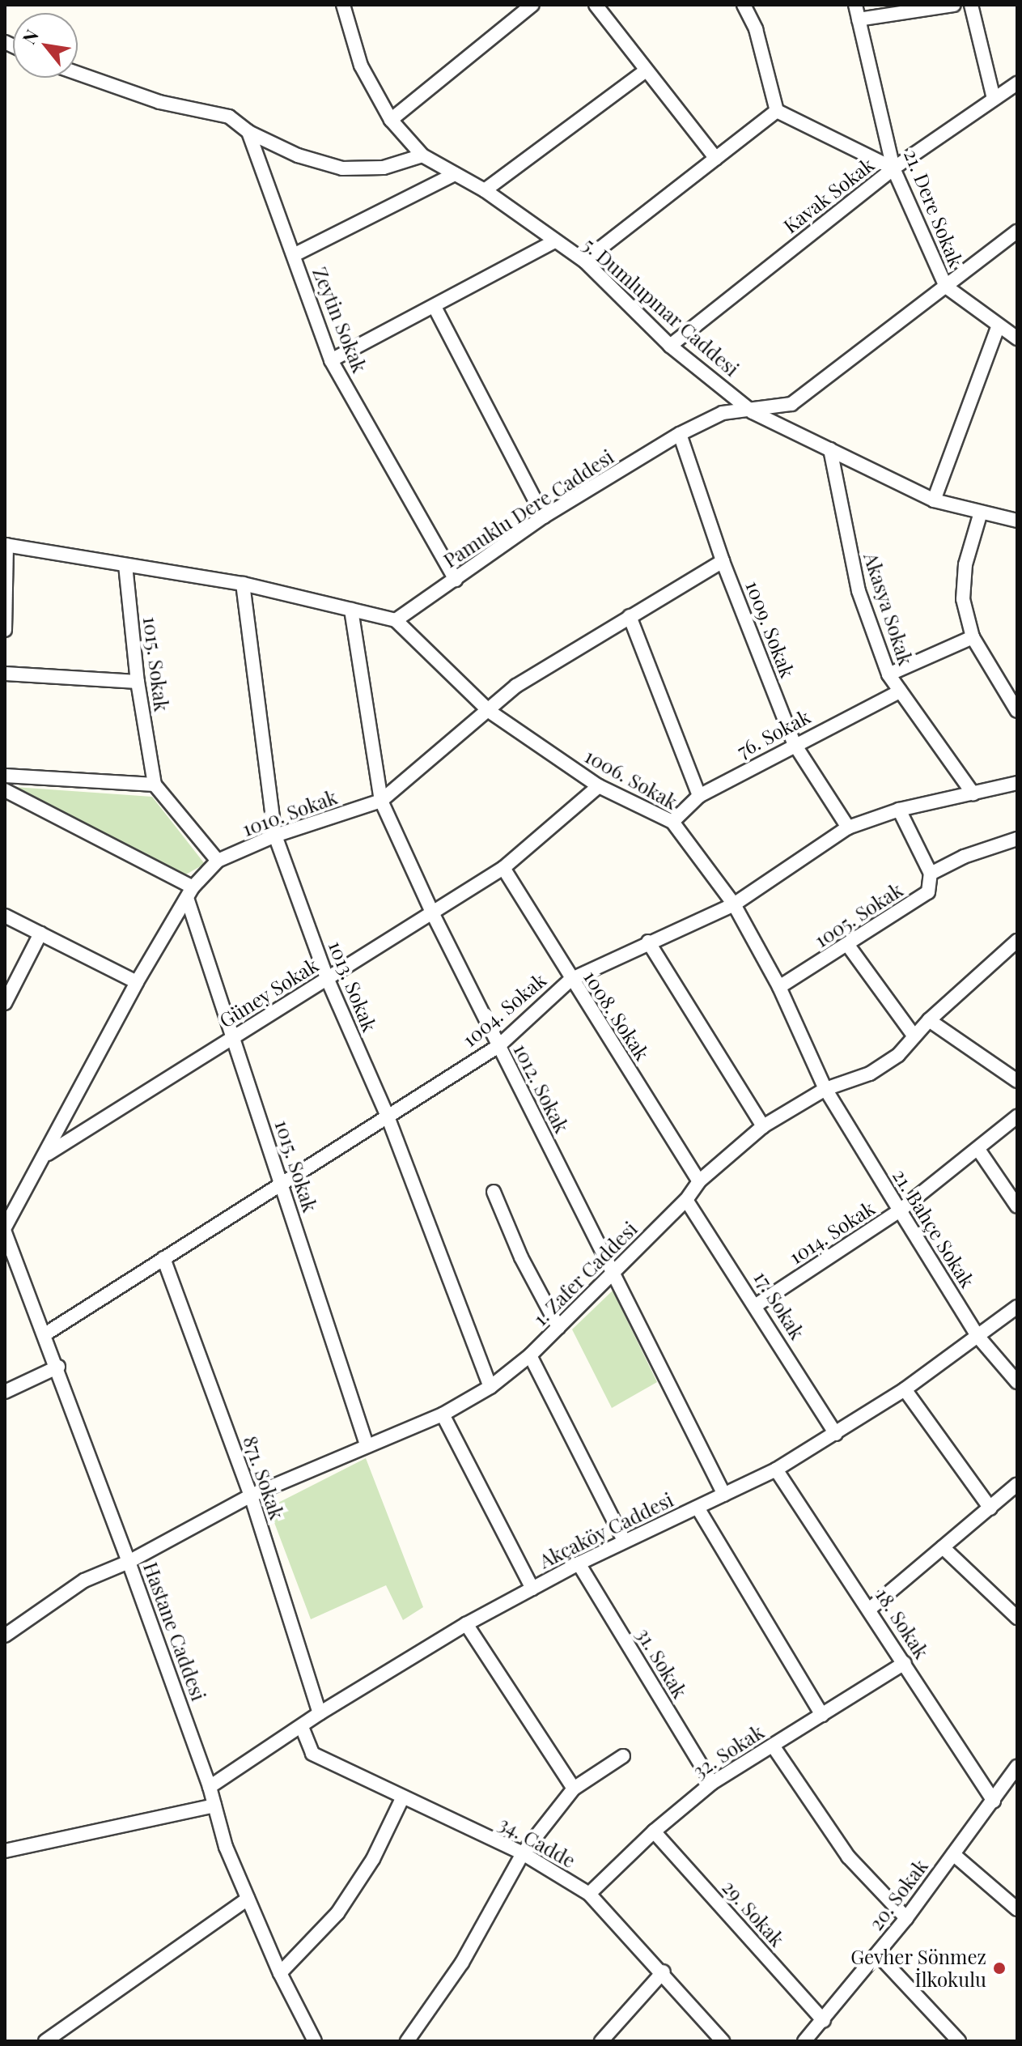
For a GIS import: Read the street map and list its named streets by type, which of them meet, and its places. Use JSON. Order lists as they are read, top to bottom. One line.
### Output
{"streets":{"street":["Kavak Sokak","21. Dere Sokak","5. Dumlupınar Caddesi","Zeytin Sokak","Pamuklu Dere Caddesi","Akasya Sokak","1009. Sokak","1015. Sokak","76. Sokak","1006. Sokak","1010. Sokak","1005. Sokak","1013. Sokak","Güney Sokak","1004. Sokak","1008. Sokak","1012. Sokak","21. Bahçe Sokak","1014. Sokak","1. Zafer Caddesi","17. Sokak","871. Sokak","Akçaköy Caddesi","18. Sokak","Hastane Caddesi","31. Sokak","32. Sokak","34. Cadde","20. Sokak","29. Sokak"]},"crossings":[["Kavak Sokak","21. Dere Sokak"],["Kavak Sokak","5. Dumlupınar Caddesi"],["21. Dere Sokak","Pamuklu Dere Caddesi"],["5. Dumlupınar Caddesi","Pamuklu Dere Caddesi"],["5. Dumlupınar Caddesi","Akasya Sokak"],["Zeytin Sokak","Pamuklu Dere Caddesi"],["Pamuklu Dere Caddesi","1009. Sokak"],["Pamuklu Dere Caddesi","1006. Sokak"],["Akasya Sokak","76. Sokak"],["Akasya Sokak","1004. Sokak"],["1009. Sokak","76. Sokak"],["1009. Sokak","1010. Sokak"],["1009. Sokak","1004. Sokak"],["1015. Sokak","1010. Sokak"],["1015. Sokak","Güney Sokak"],["1015. Sokak","1004. Sokak"],["1015. Sokak","1. Zafer Caddesi"],["76. Sokak","1006. Sokak"],["1006. Sokak","1010. Sokak"],["1006. Sokak","1005. Sokak"],["1006. Sokak","Güney Sokak"],["1006. Sokak","1004. Sokak"],["1006. Sokak","21. Bahçe Sokak"],["1006. Sokak","1. Zafer Caddesi"],["1010. Sokak","1013. Sokak"],["1010. Sokak","Güney Sokak"],["1010. Sokak","1012. Sokak"],["1010. Sokak","Hastane Caddesi"],["1013. Sokak","Güney Sokak"],["1013. Sokak","1004. Sokak"],["1013. Sokak","1. Zafer Caddesi"],["Güney Sokak","1008. Sokak"],["Güney Sokak","1012. Sokak"],["1004. Sokak","1008. Sokak"],["1004. Sokak","1012. Sokak"],["1004. Sokak","871. Sokak"],["1004. Sokak","Hastane Caddesi"],["1008. Sokak","1. Zafer Caddesi"],["1012. Sokak","1. Zafer Caddesi"],["1012. Sokak","Akçaköy Caddesi"],["21. Bahçe Sokak","1014. Sokak"],["21. Bahçe Sokak","1. Zafer Caddesi"],["21. Bahçe Sokak","Akçaköy Caddesi"],["1014. Sokak","17. Sokak"],["1. Zafer Caddesi","17. Sokak"],["1. Zafer Caddesi","871. Sokak"],["1. Zafer Caddesi","Hastane Caddesi"],["17. Sokak","Akçaköy Caddesi"],["871. Sokak","Akçaköy Caddesi"],["Akçaköy Caddesi","18. Sokak"],["Akçaköy Caddesi","Hastane Caddesi"],["Akçaköy Caddesi","31. Sokak"],["Akçaköy Caddesi","34. Cadde"],["18. Sokak","32. Sokak"],["18. Sokak","20. Sokak"],["31. Sokak","32. Sokak"],["32. Sokak","34. Cadde"],["32. Sokak","29. Sokak"],["20. Sokak","29. Sokak"]],"places":["Gevher Sönmez İlkokulu"],"north":"top left"}
